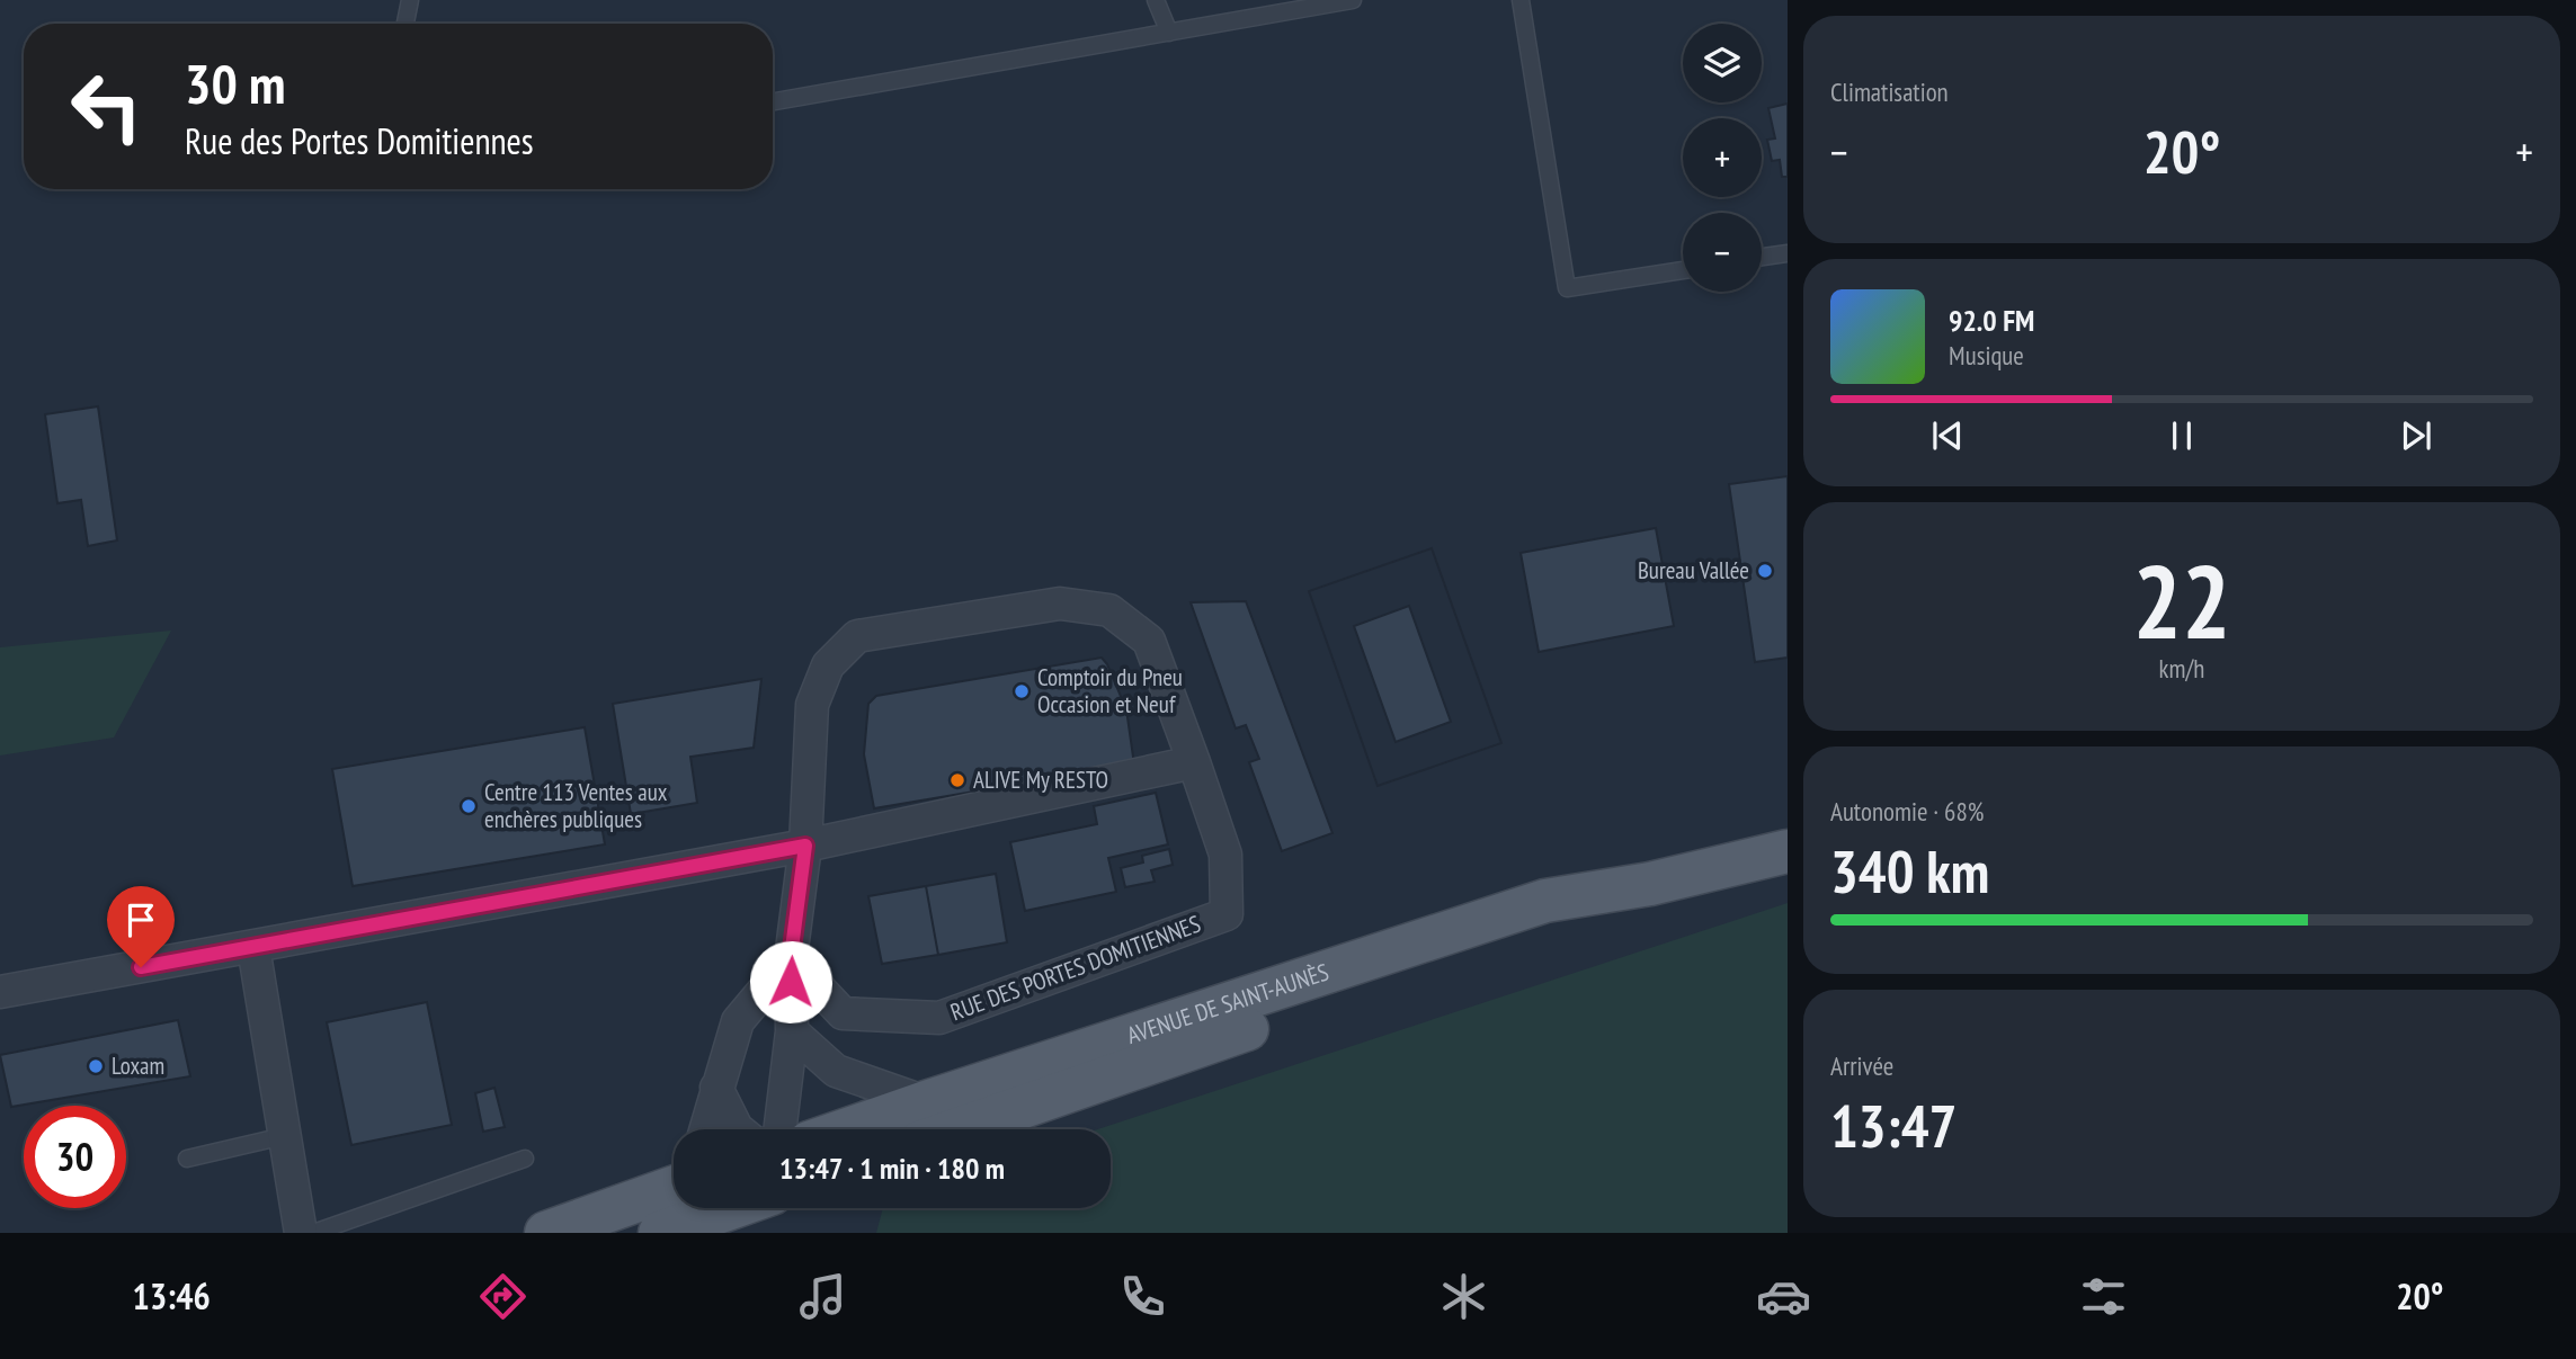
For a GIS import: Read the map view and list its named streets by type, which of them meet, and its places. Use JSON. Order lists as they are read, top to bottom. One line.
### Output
{"streets":{"main road":["AVENUE DE SAINT-AUNÈS"],"street":["RUE DES PORTES DOMITIENNES"]},"places":["Bureau Vallée","Comptoir du Pneu Occasion et Neuf","ALIVE My RESTO","Centre 113 Ventes aux enchères publiques","Loxam"],"page":{"tile":["Climatisation",["22","km/h"],["Autonomie · 68%","340 km"],["Arrivée","13:47"]],"map_buttons":["+","−"],"turn":["30 m","Rue des Portes Domitiennes"],"heat":["−","20°","+"],"song":["92.0 FM","Musique"],"limit":"30","trip":"13:47 · 1 min · 180 m","tabs":["13:46","20°"]}}
